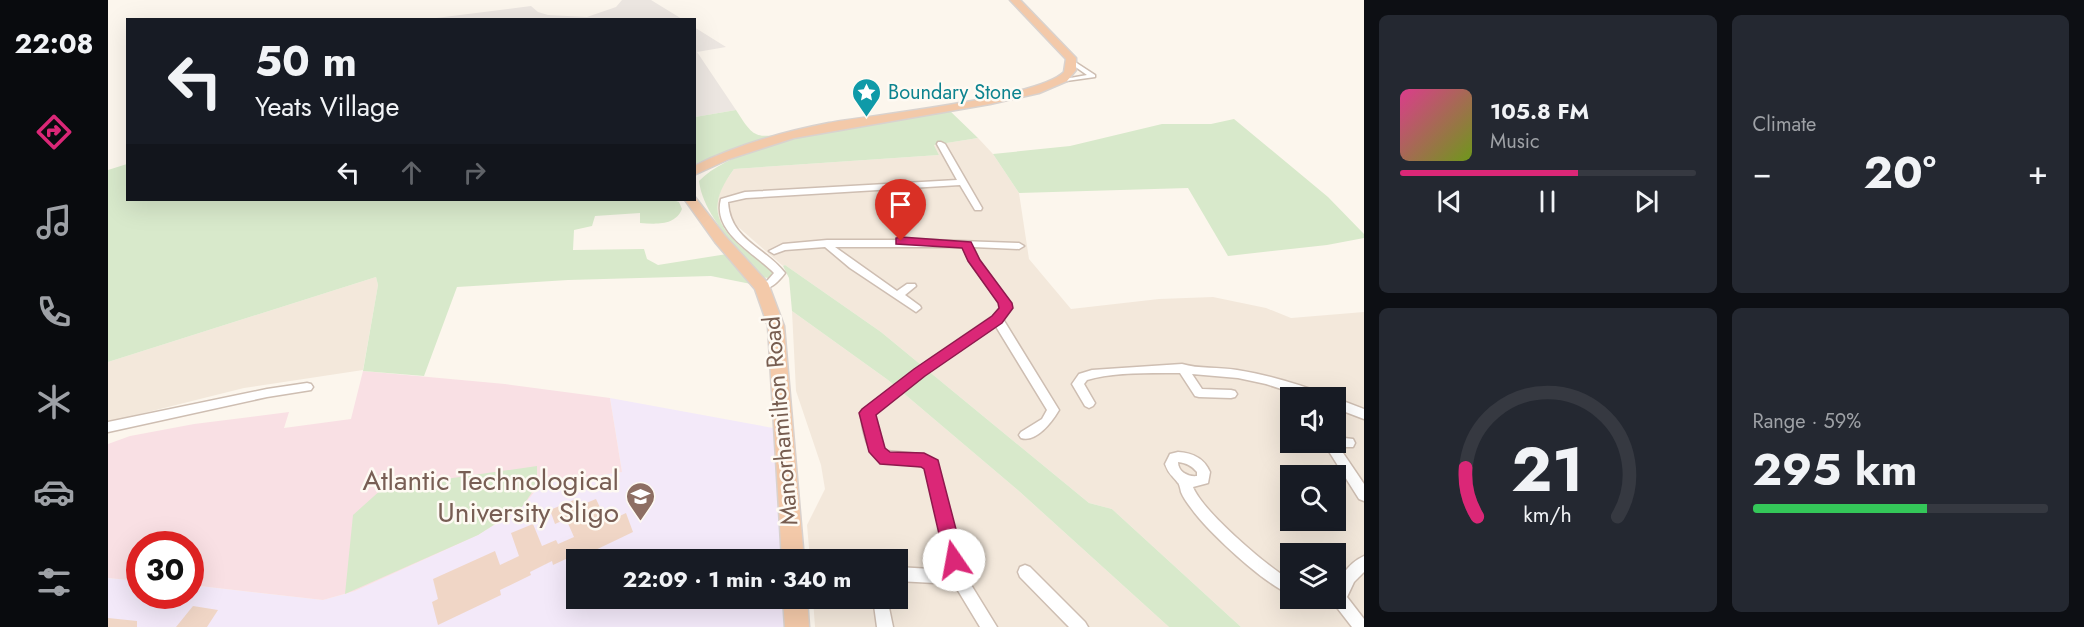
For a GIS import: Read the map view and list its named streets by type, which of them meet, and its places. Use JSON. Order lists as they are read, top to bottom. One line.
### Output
{"streets":{"highway":["Manorhamilton Road"]},"places":{"place":["Boundary Stone"],"school or university":["Atlantic Technological University Sligo"]},"page":{"tabs":"22:08","tile":["Climate",["Range · 59%","295 km"]],"turn":["50 m","Yeats Village"],"song":["105.8 FM","Music"],"heat":["−","20°","+"],"limit":"30","trip":"22:09 · 1 min · 340 m","gauge":["21","km/h"]}}
